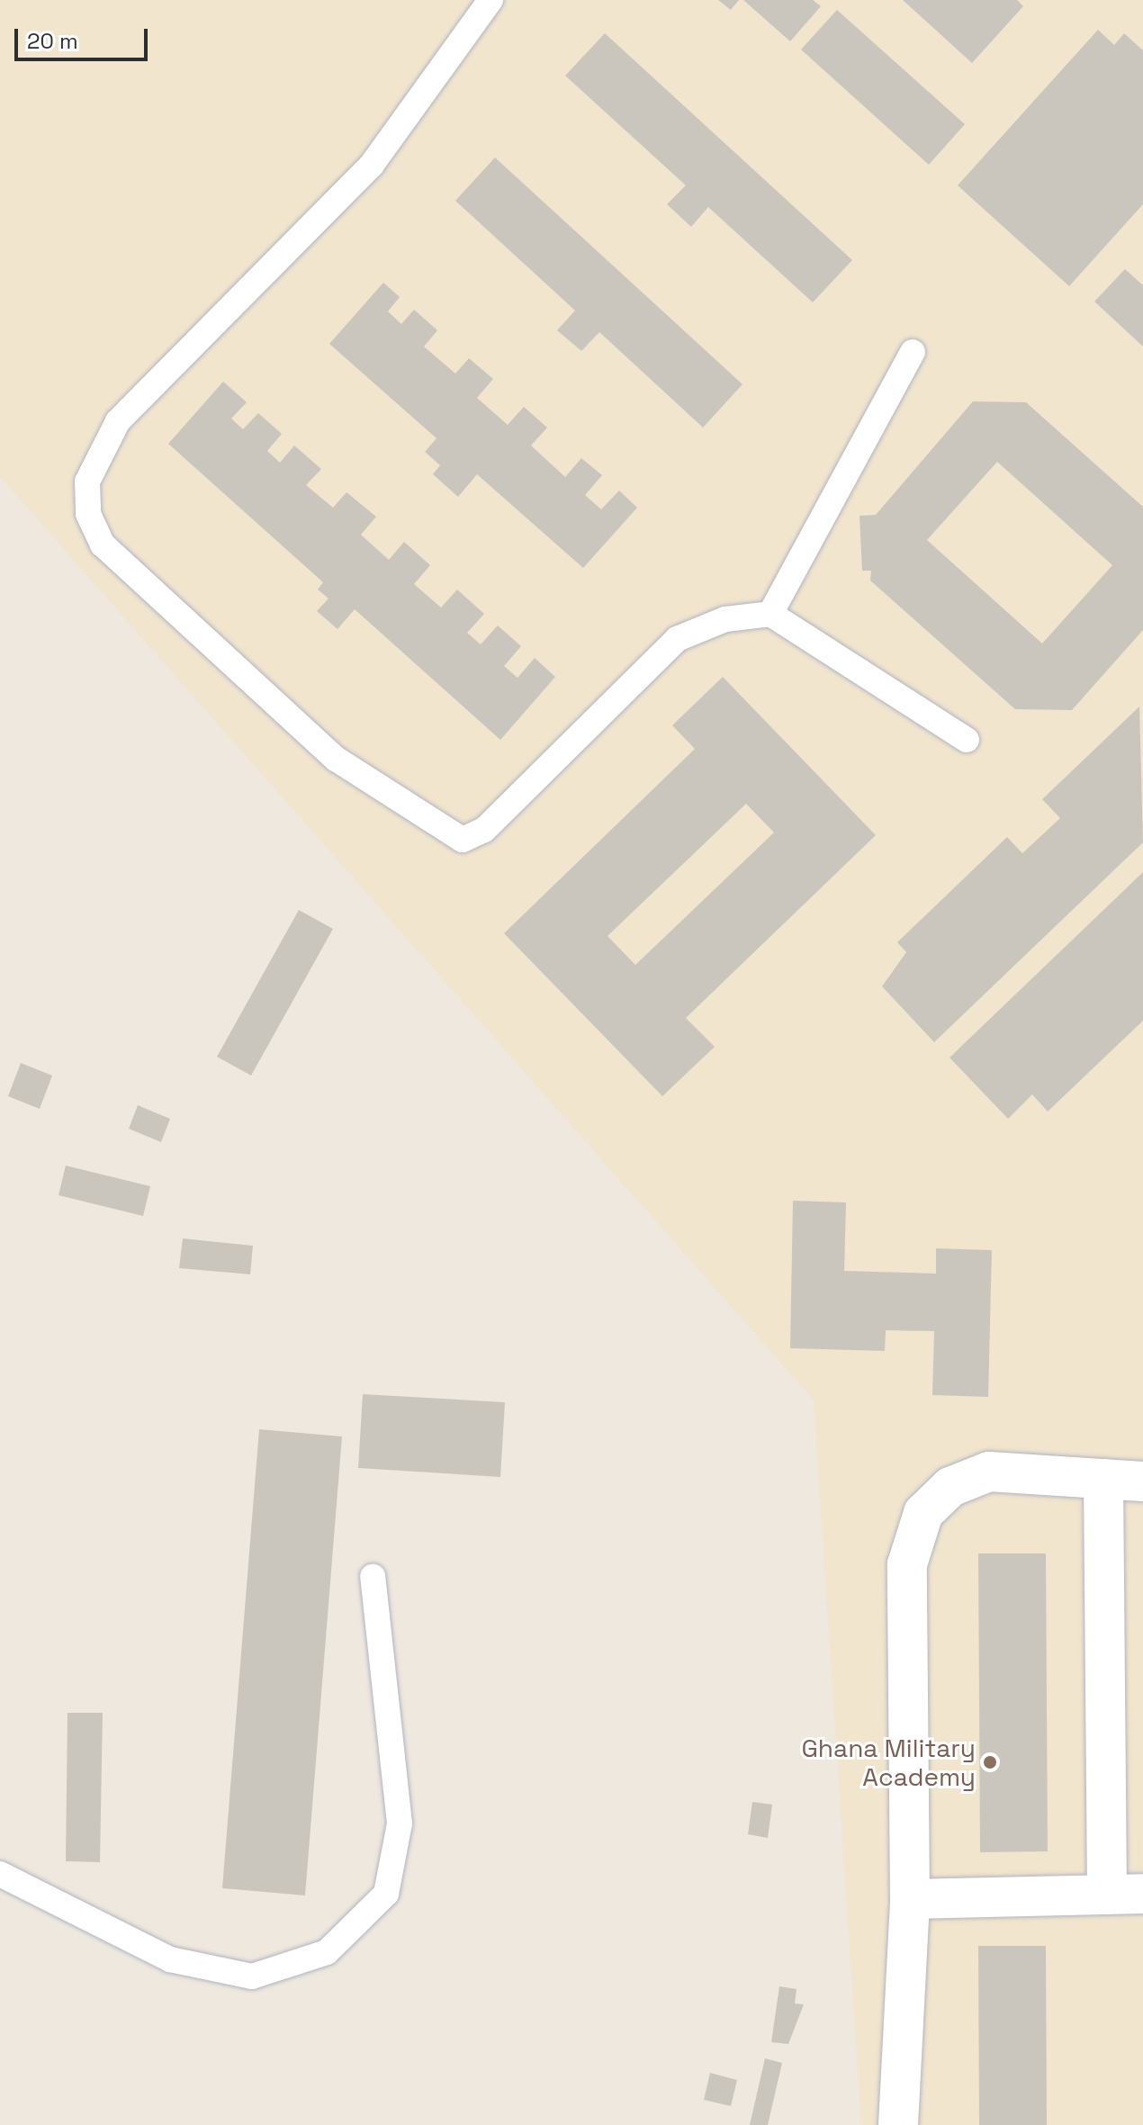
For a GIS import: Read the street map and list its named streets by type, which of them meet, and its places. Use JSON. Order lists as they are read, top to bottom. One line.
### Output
{"places":["Ghana Military Academy"],"scale_bar":"20 m"}
